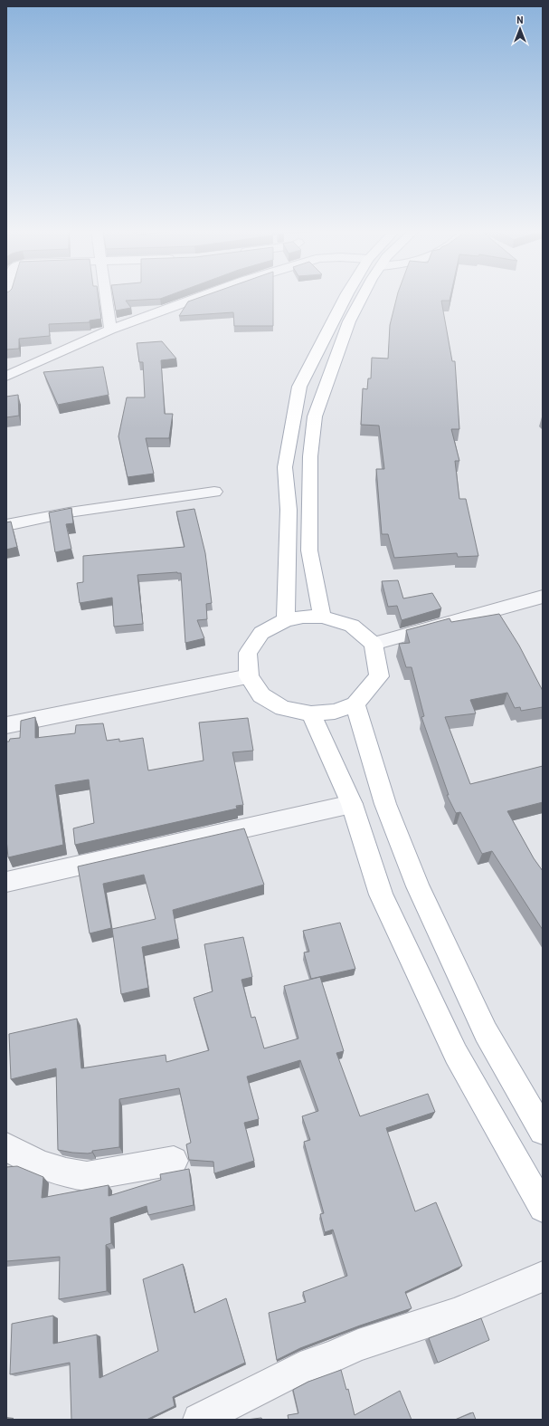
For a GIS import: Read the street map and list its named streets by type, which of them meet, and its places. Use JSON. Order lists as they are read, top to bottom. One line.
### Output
{"north":"top"}
